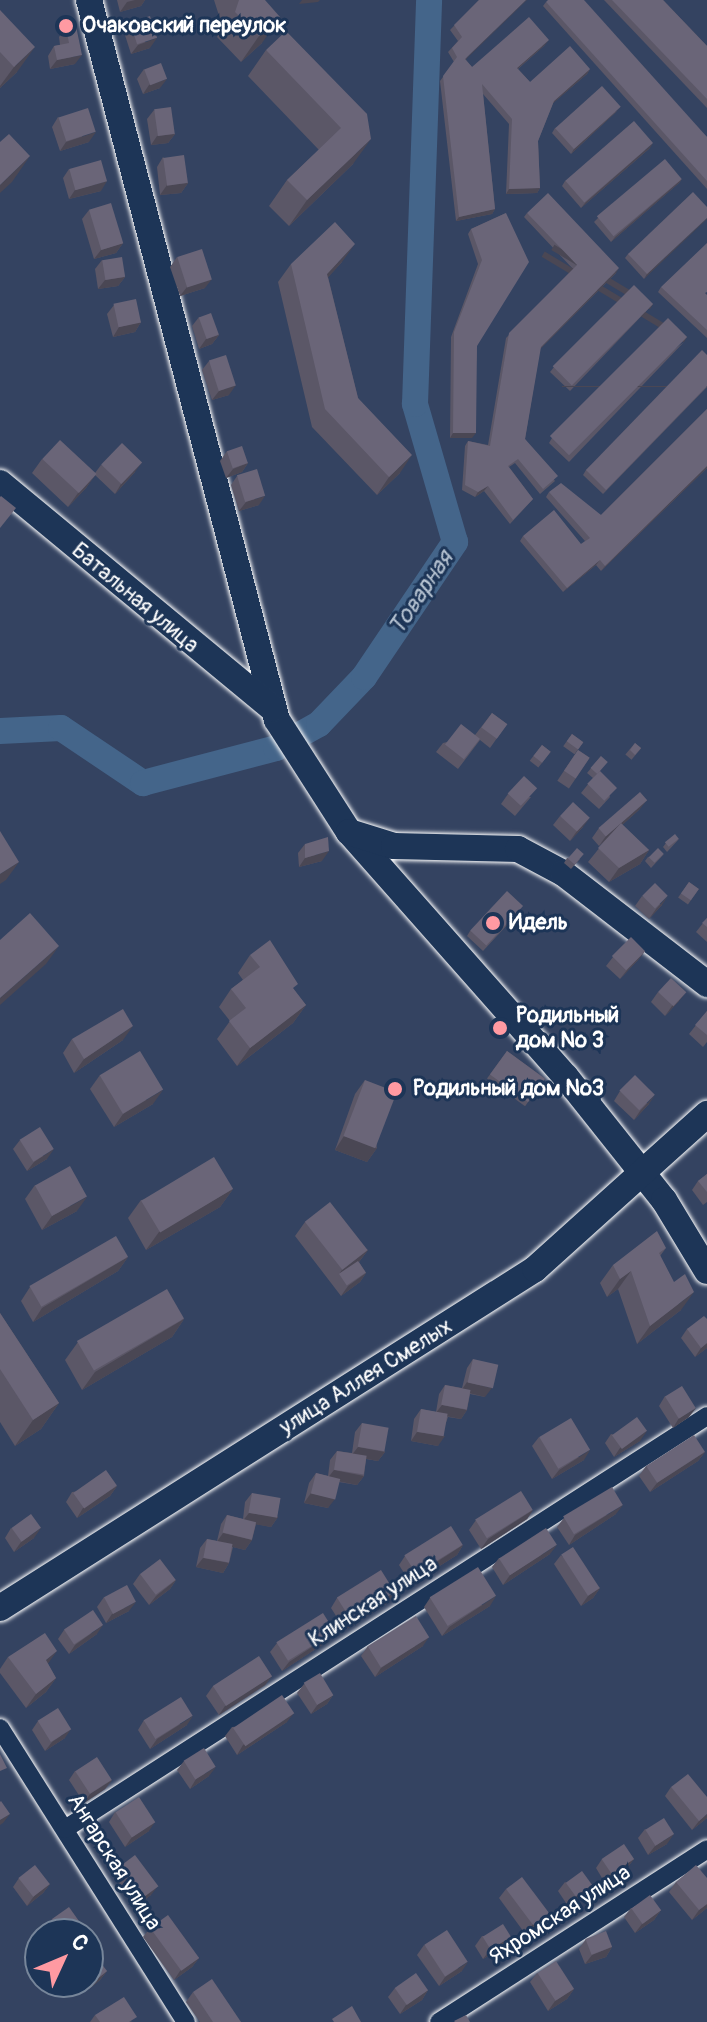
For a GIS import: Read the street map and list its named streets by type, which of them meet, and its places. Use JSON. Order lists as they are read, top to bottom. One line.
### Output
{"streets":{"main road":["Батальная улица","улица Аллея Смелых"],"street":["Клинская улица","Ангарская улица","Яхромская улица"]},"crossings":[["Клинская улица","Ангарская улица"]],"water":["Товарная"],"places":["Очаковский переулок","Идель","Родильный дом № 3","Родильный дом №3"],"north":"top right"}
